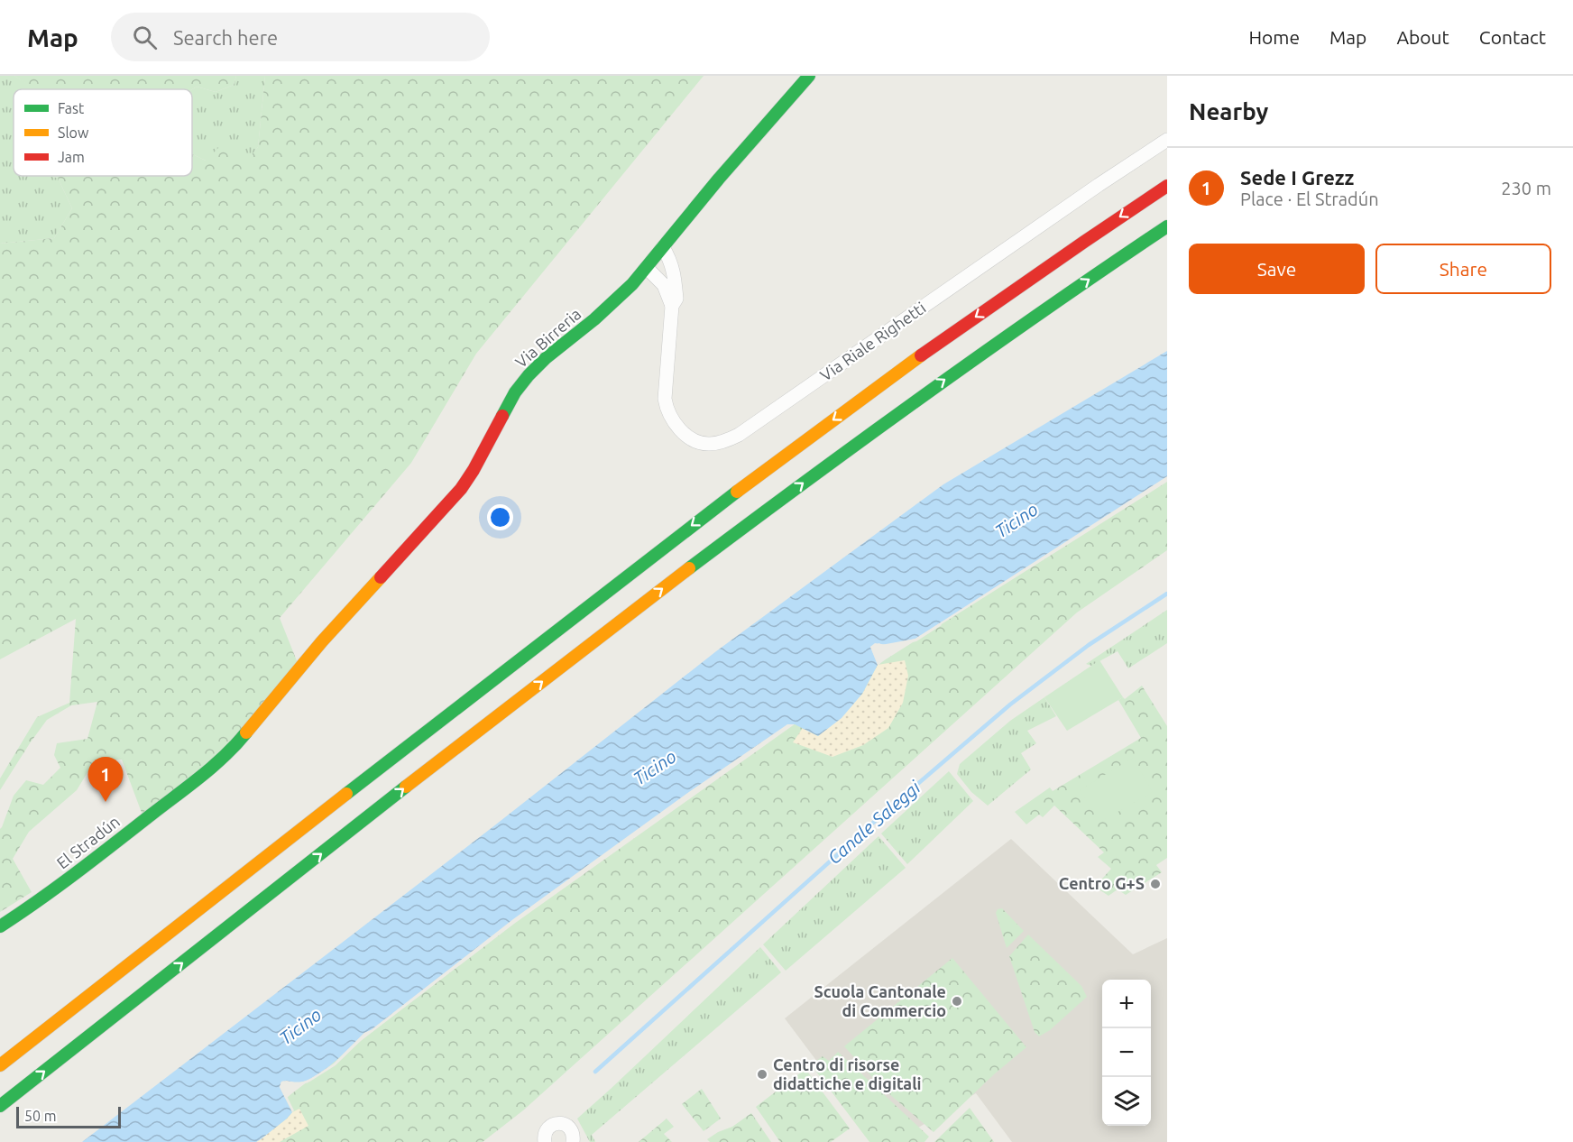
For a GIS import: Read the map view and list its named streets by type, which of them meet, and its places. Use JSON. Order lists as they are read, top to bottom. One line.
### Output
{"streets":{"main road":["Via Birreria","El Stradún"],"street":["Via Riale Righetti"]},"crossings":[["Via Birreria","Via Riale Righetti"],["Via Birreria","El Stradún"]],"water":["Ticino","Canale Saleggi"],"places":["Centro G+S","Scuola Cantonale di Commercio","Centro di risorse didattiche e digitali"],"legend":["Fast","Slow","Jam"],"scale_bar":"50 m","page":{"header":"Map","search":"Search here","nav":["Home","Map","About","Contact"],"heading":"Nearby","list":[{"mark":"1","name":"Sede I Grezz","note":"Place · El Stradún","value":"230 m"}],"buttons":["Save","Share"],"pins":"1","map_buttons":["+","−"],"scale":"50 m"}}
